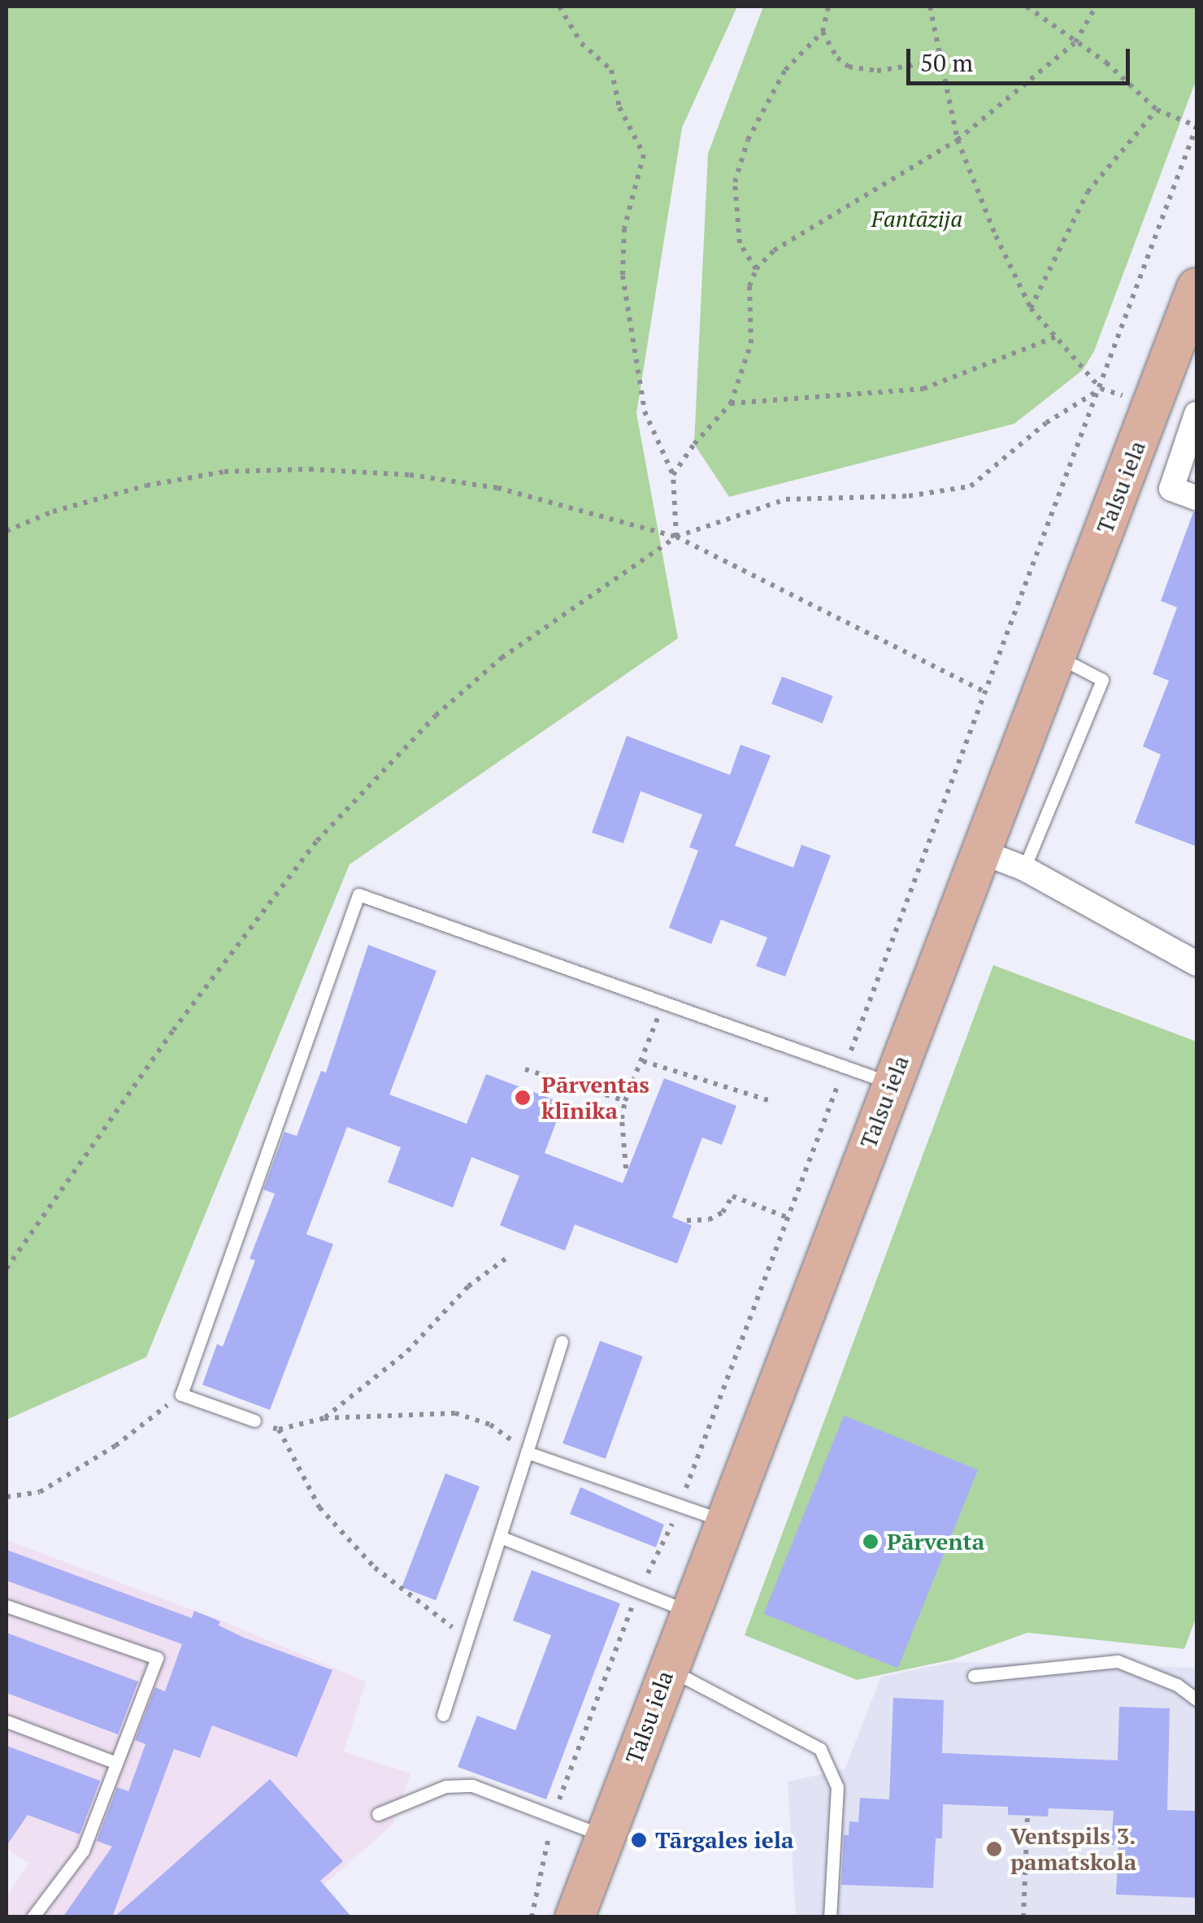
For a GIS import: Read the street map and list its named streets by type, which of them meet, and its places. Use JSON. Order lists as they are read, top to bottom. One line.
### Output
{"streets":{"main road":["Talsu iela"]},"parks":["Fantāzija"],"places":["Pārventas klīnika","Pārventa","Tārgales iela","Ventspils 3. pamatskola"],"scale_bar":"50 m"}
